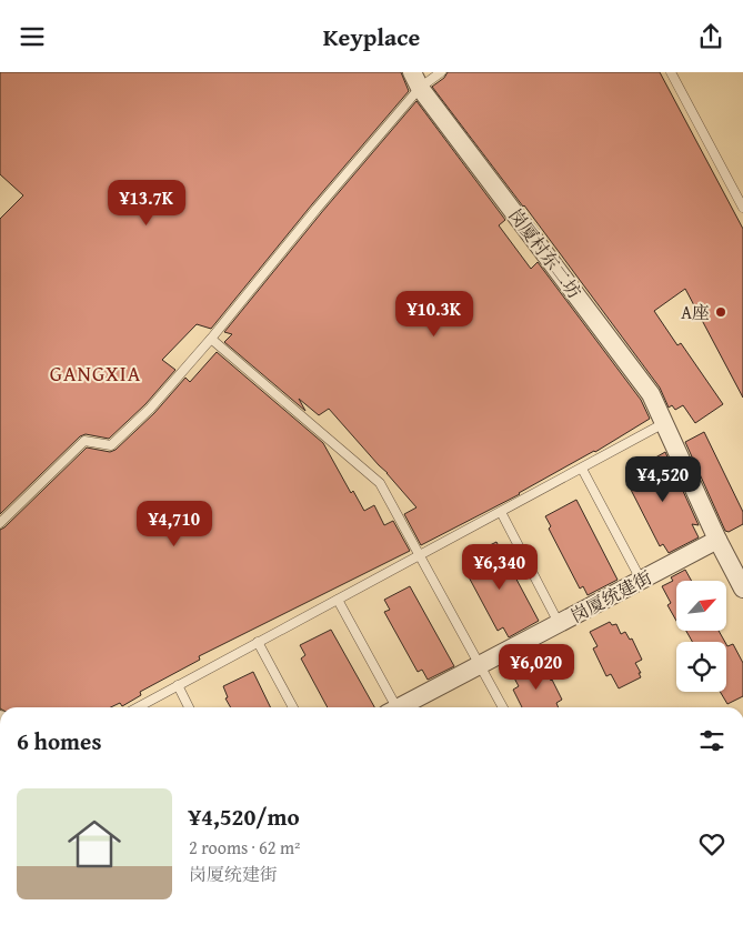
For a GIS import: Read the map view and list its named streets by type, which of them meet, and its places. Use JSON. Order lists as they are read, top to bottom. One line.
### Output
{"streets":{"street":["岗厦村东二坊","岗厦统建街"]},"crossings":[["岗厦村东二坊","岗厦统建街"]],"districts":["GANGXIA"],"places":["A座"],"north":"top right","page":{"header":"Keyplace","price":["¥13.7K","¥10.3K","¥4,520","¥4,710","¥6,340","¥6,020"],"heading":"6 homes","list":[{"name":"¥4,520/mo","note":"2 rooms · 62 m² · 岗厦统建街"}]}}
